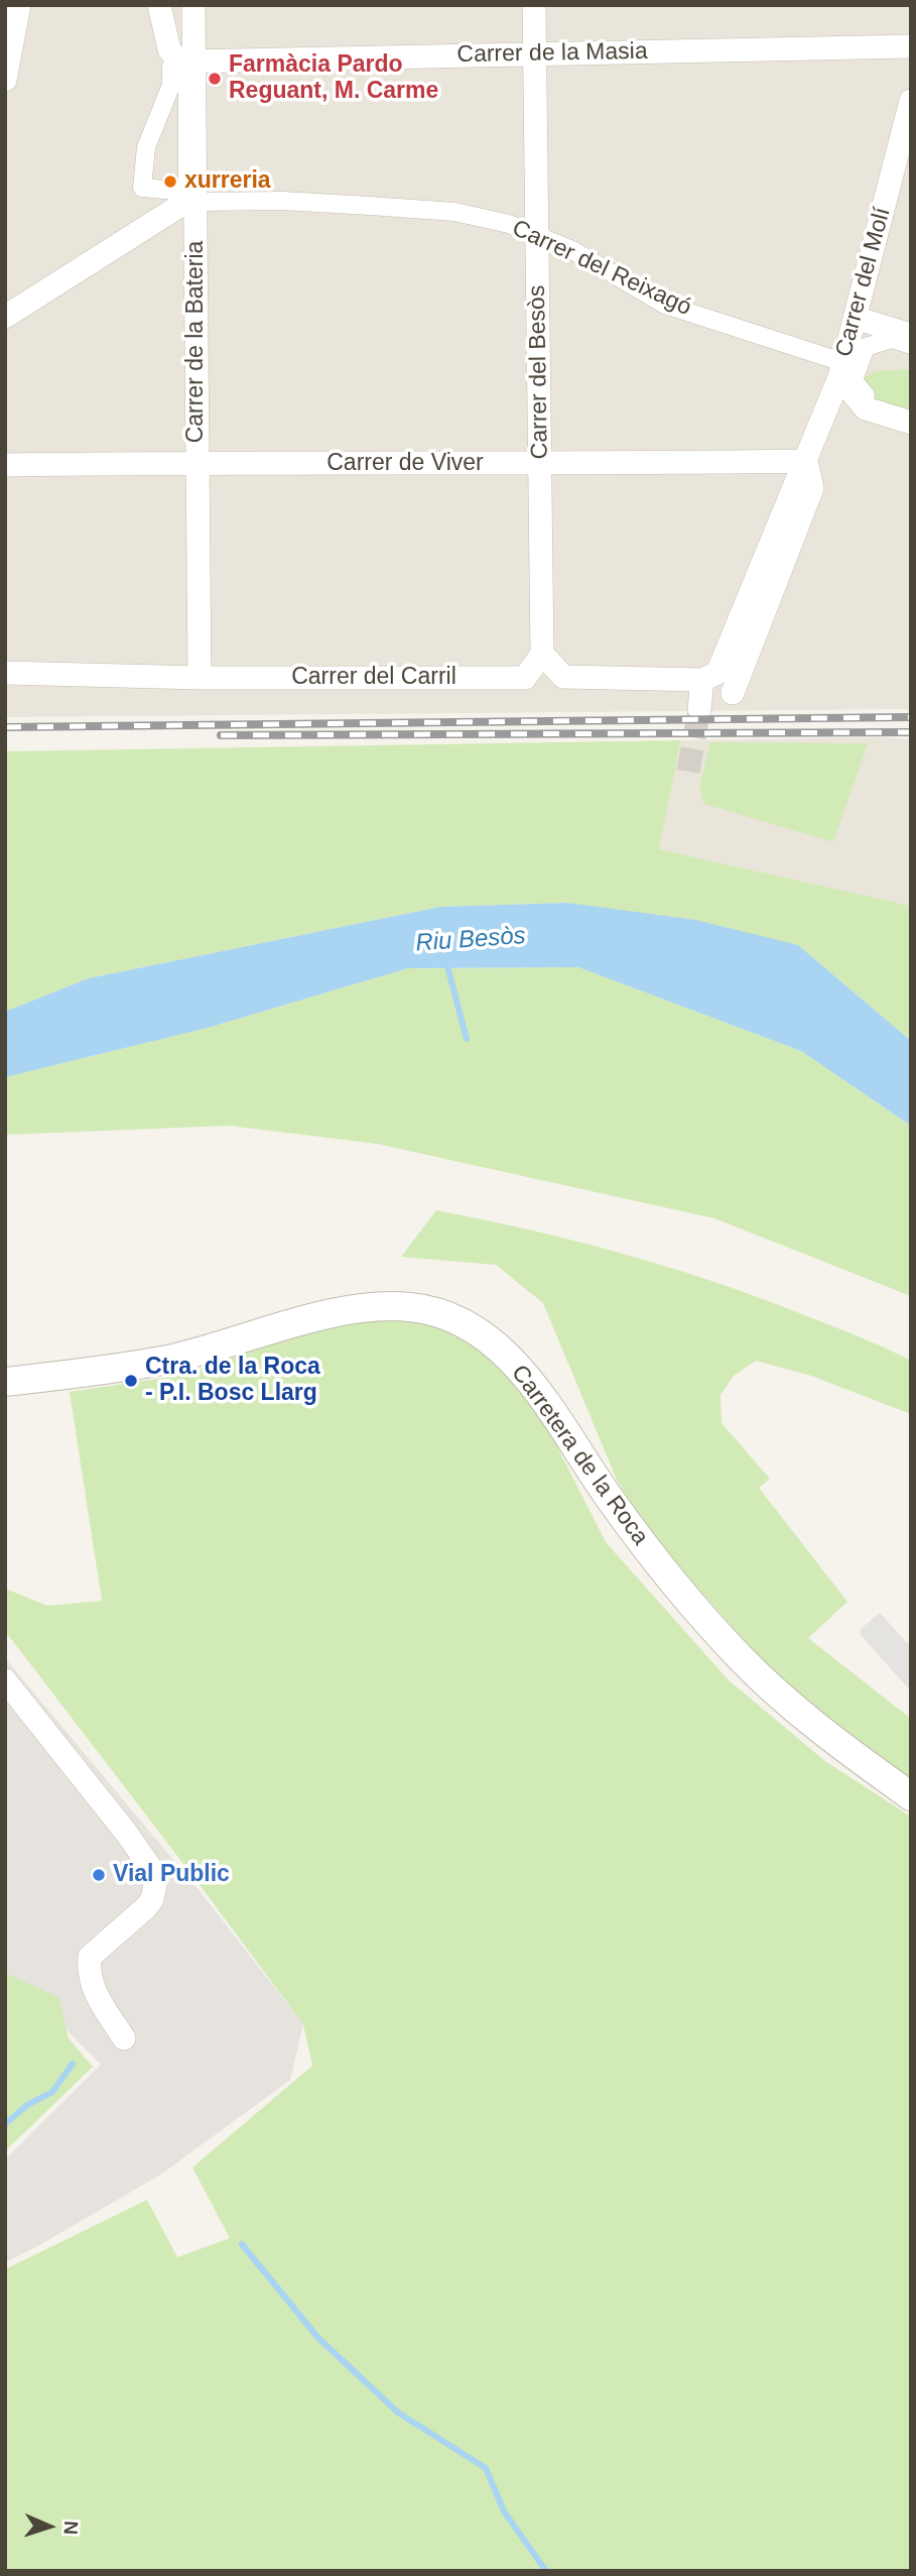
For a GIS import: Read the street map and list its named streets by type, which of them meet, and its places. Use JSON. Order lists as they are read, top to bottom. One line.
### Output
{"streets":{"street":["Carrer de la Masia","Carrer del Reixagó","Carrer del Molí","Carrer de la Bateria","Carrer del Besòs","Carrer de Viver","Carrer del Carril","Carretera de la Roca"]},"crossings":[["Carrer de la Masia","Carrer de la Bateria"],["Carrer de la Masia","Carrer del Besòs"],["Carrer del Reixagó","Carrer del Molí"],["Carrer del Reixagó","Carrer de la Bateria"],["Carrer del Reixagó","Carrer del Besòs"],["Carrer del Molí","Carrer de Viver"],["Carrer de la Bateria","Carrer de Viver"],["Carrer de la Bateria","Carrer del Carril"],["Carrer del Besòs","Carrer de Viver"],["Carrer del Besòs","Carrer del Carril"]],"water":["Riu Besòs"],"places":["Farmàcia Pardo Reguant, M. Carme","xurreria","Ctra. de la Roca - P.I. Bosc Llarg","Vial Public"],"north":"right"}
